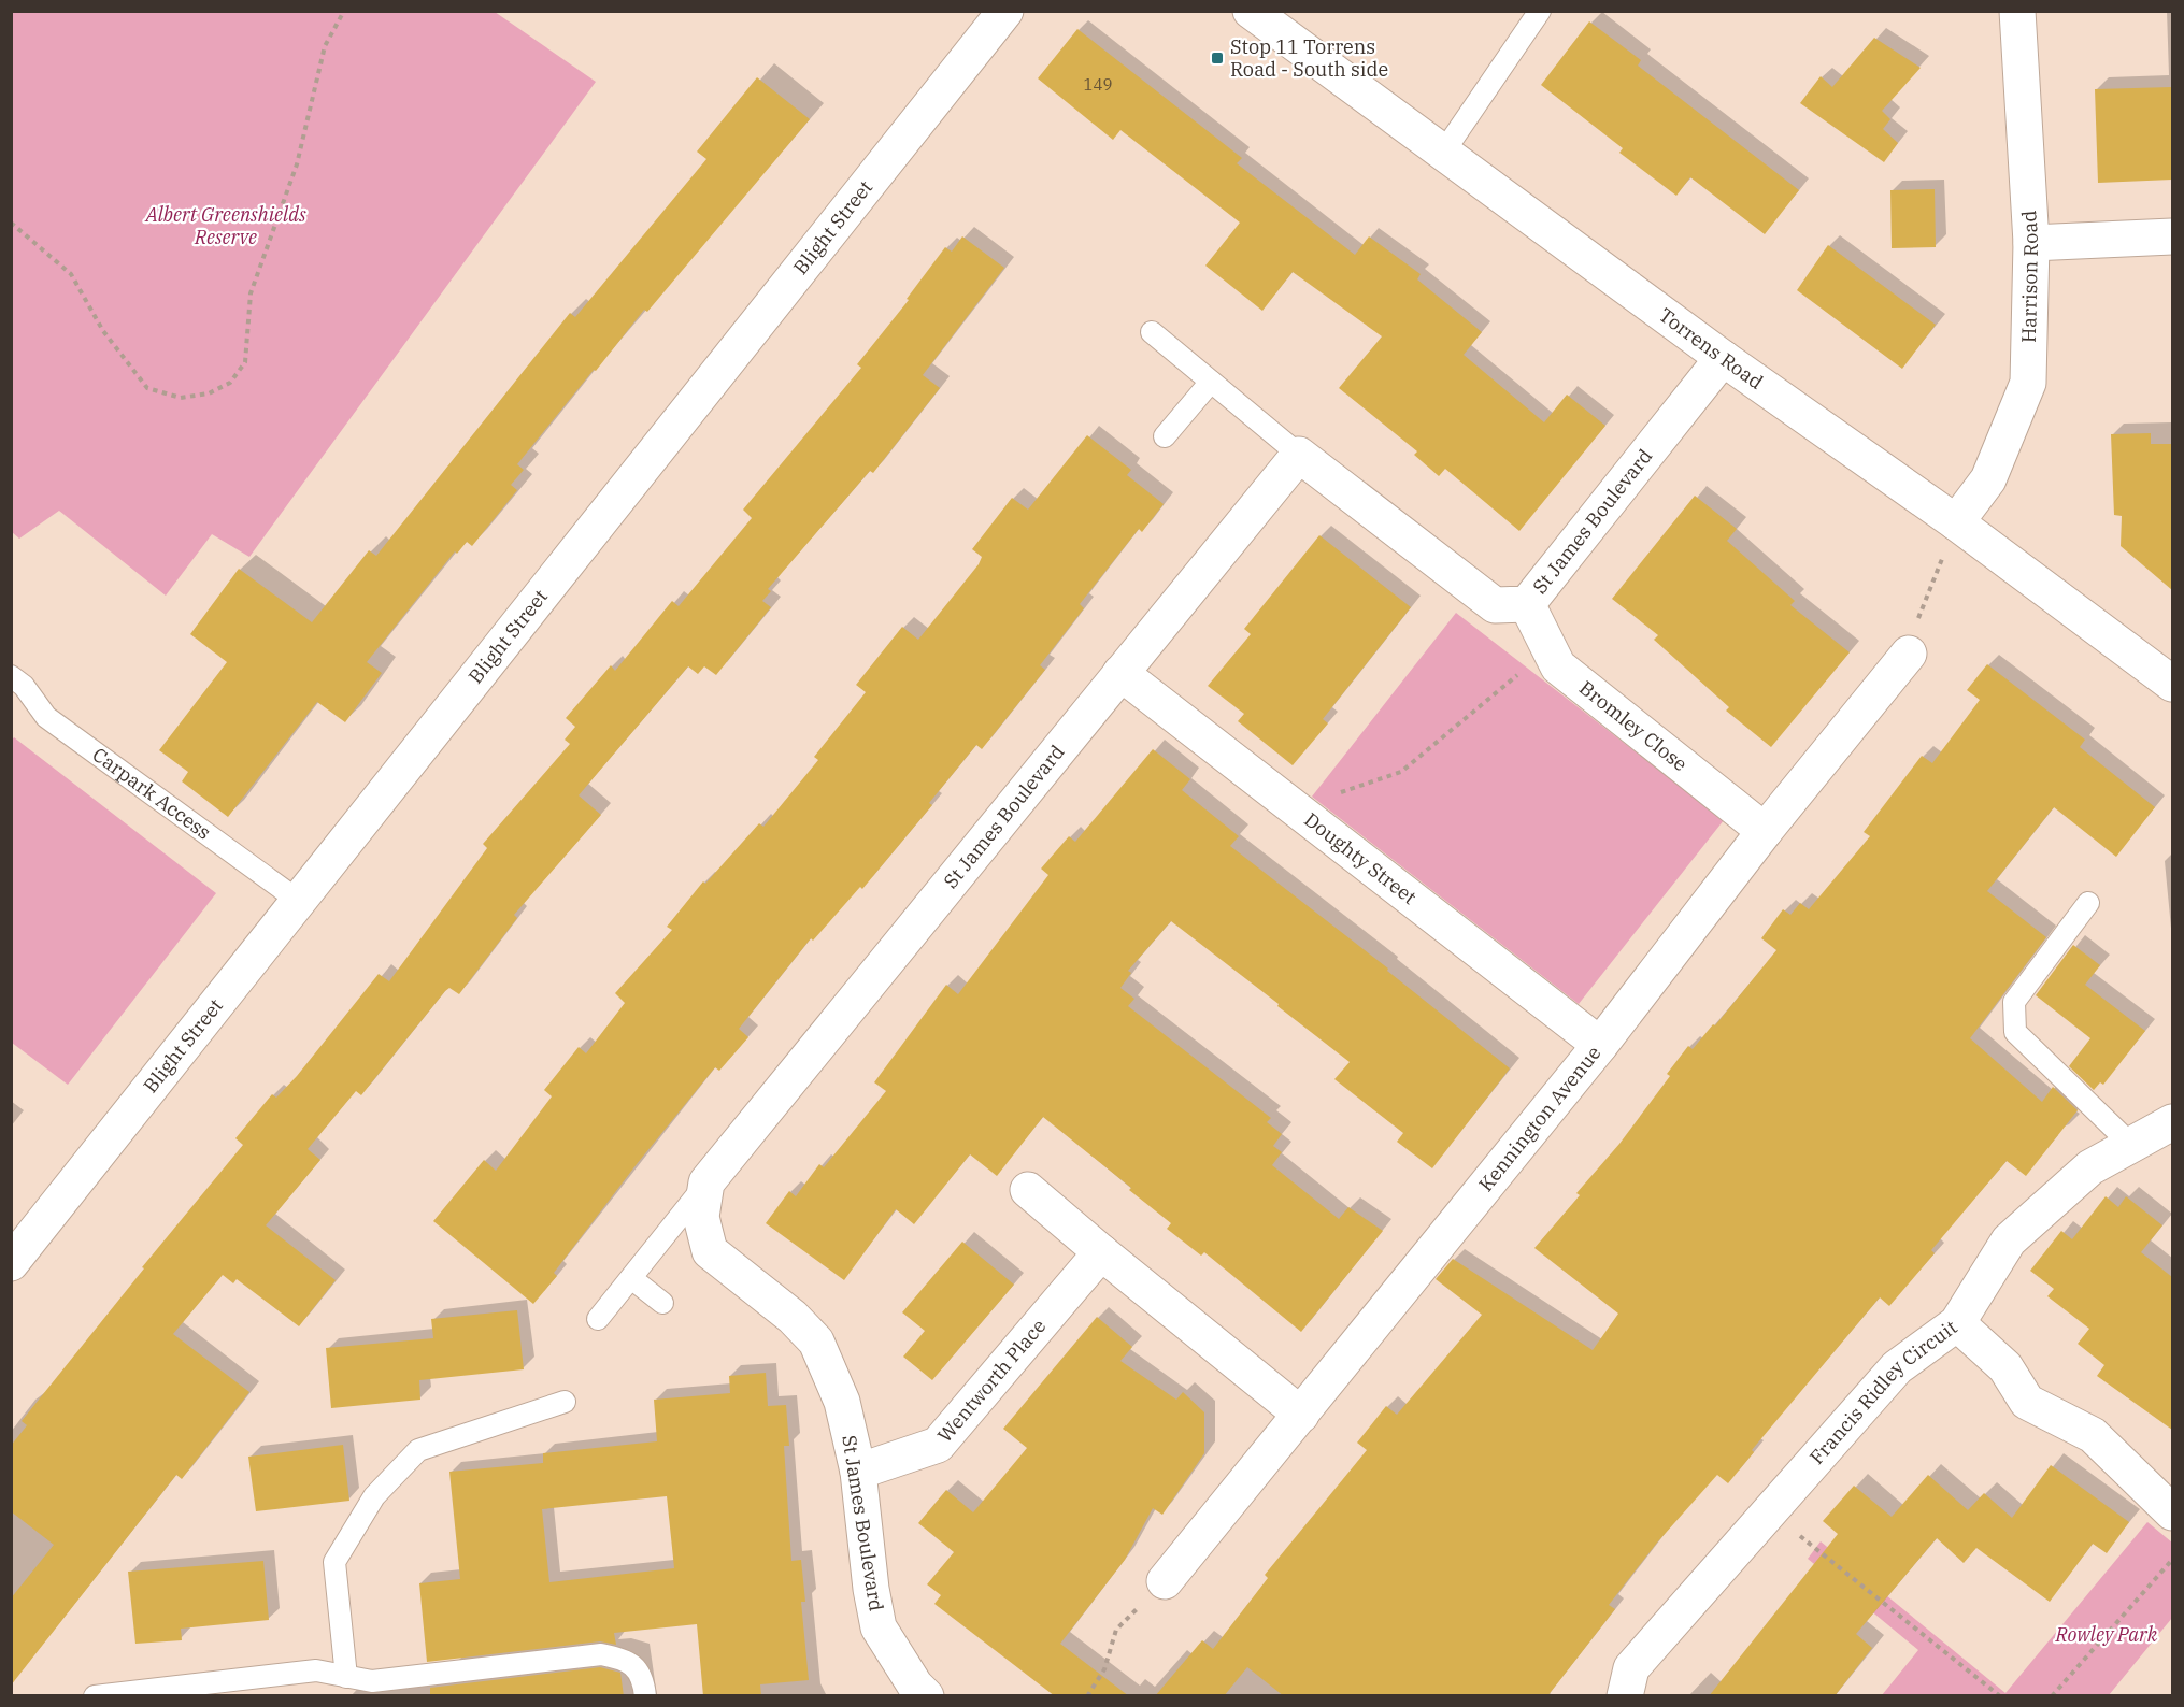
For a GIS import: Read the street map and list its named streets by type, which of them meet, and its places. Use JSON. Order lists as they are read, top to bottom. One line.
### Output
{"streets":{"street":["Blight Street","Harrison Road","Torrens Road","St James Boulevard","Bromley Close","Doughty Street","Kennington Avenue","Wentworth Place","Francis Ridley Circuit"],"lane":["Carpark Access"]},"crossings":[["Blight Street","Carpark Access"],["Harrison Road","Torrens Road"],["Torrens Road","St James Boulevard"],["St James Boulevard","Bromley Close"],["St James Boulevard","Doughty Street"],["St James Boulevard","Wentworth Place"],["Bromley Close","Kennington Avenue"],["Doughty Street","Kennington Avenue"]],"parks":["Albert Greenshields Reserve","Rowley Park"],"places":{"transit":["Stop 11 Torrens Road - South side"]},"house_numbers":["149"]}
